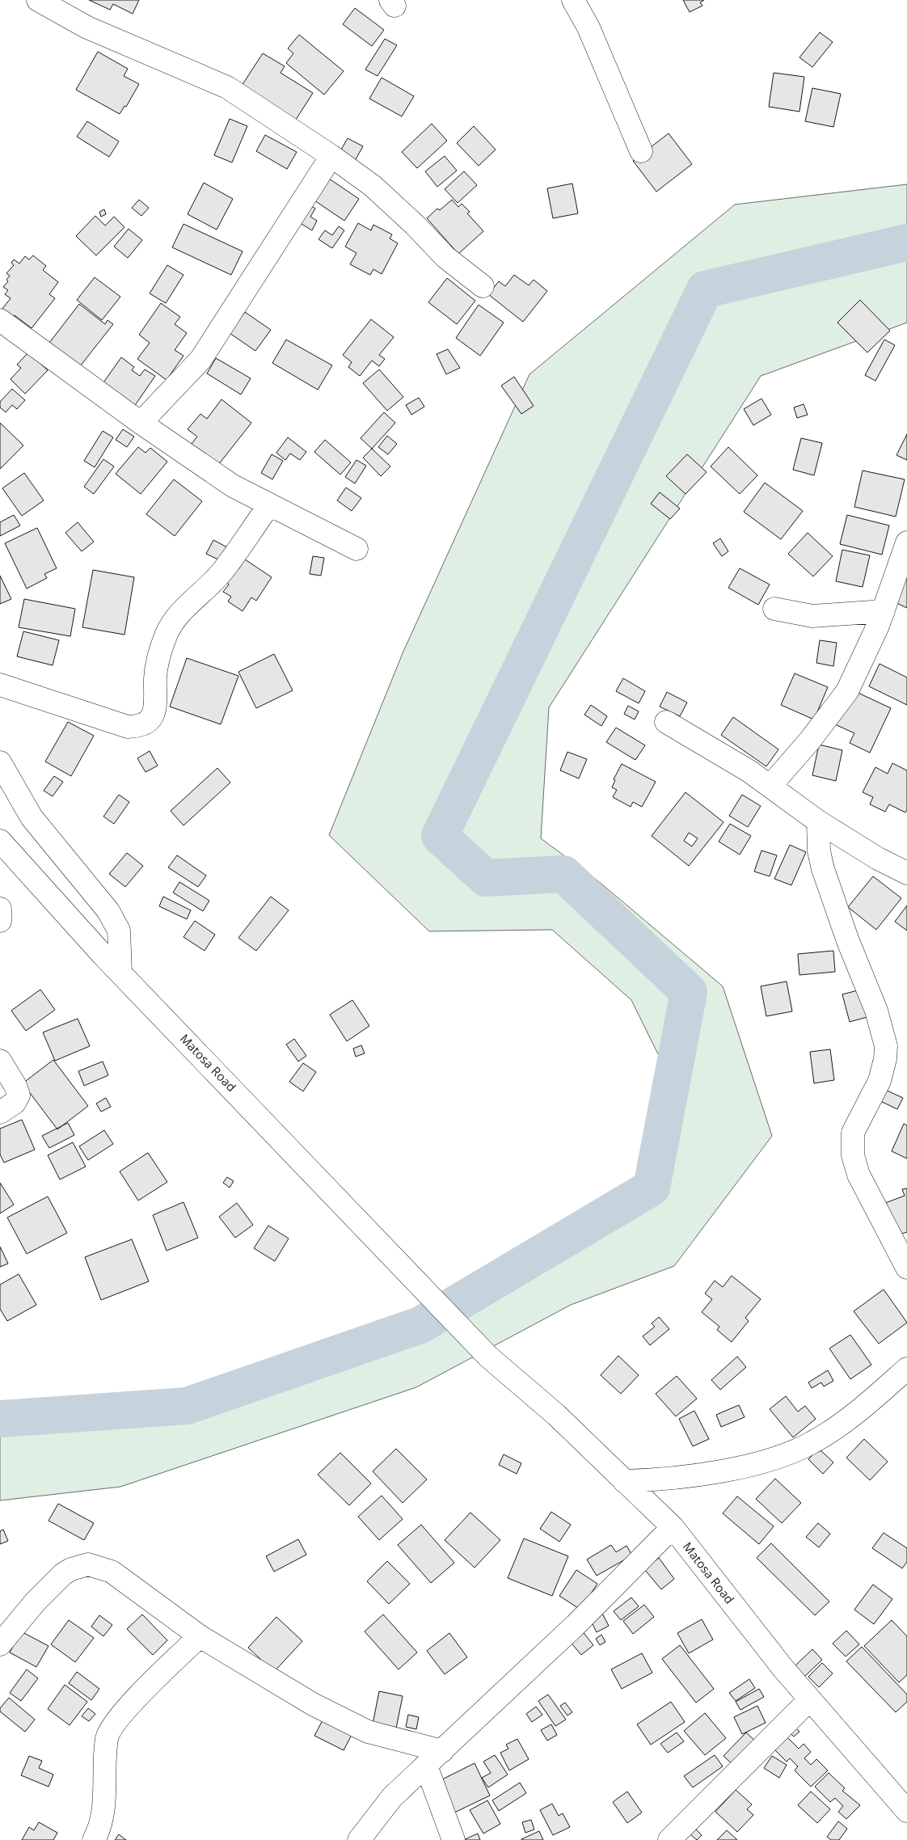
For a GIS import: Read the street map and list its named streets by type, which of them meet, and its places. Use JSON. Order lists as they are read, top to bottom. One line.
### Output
{"streets":{"street":["Matosa Road"]}}
